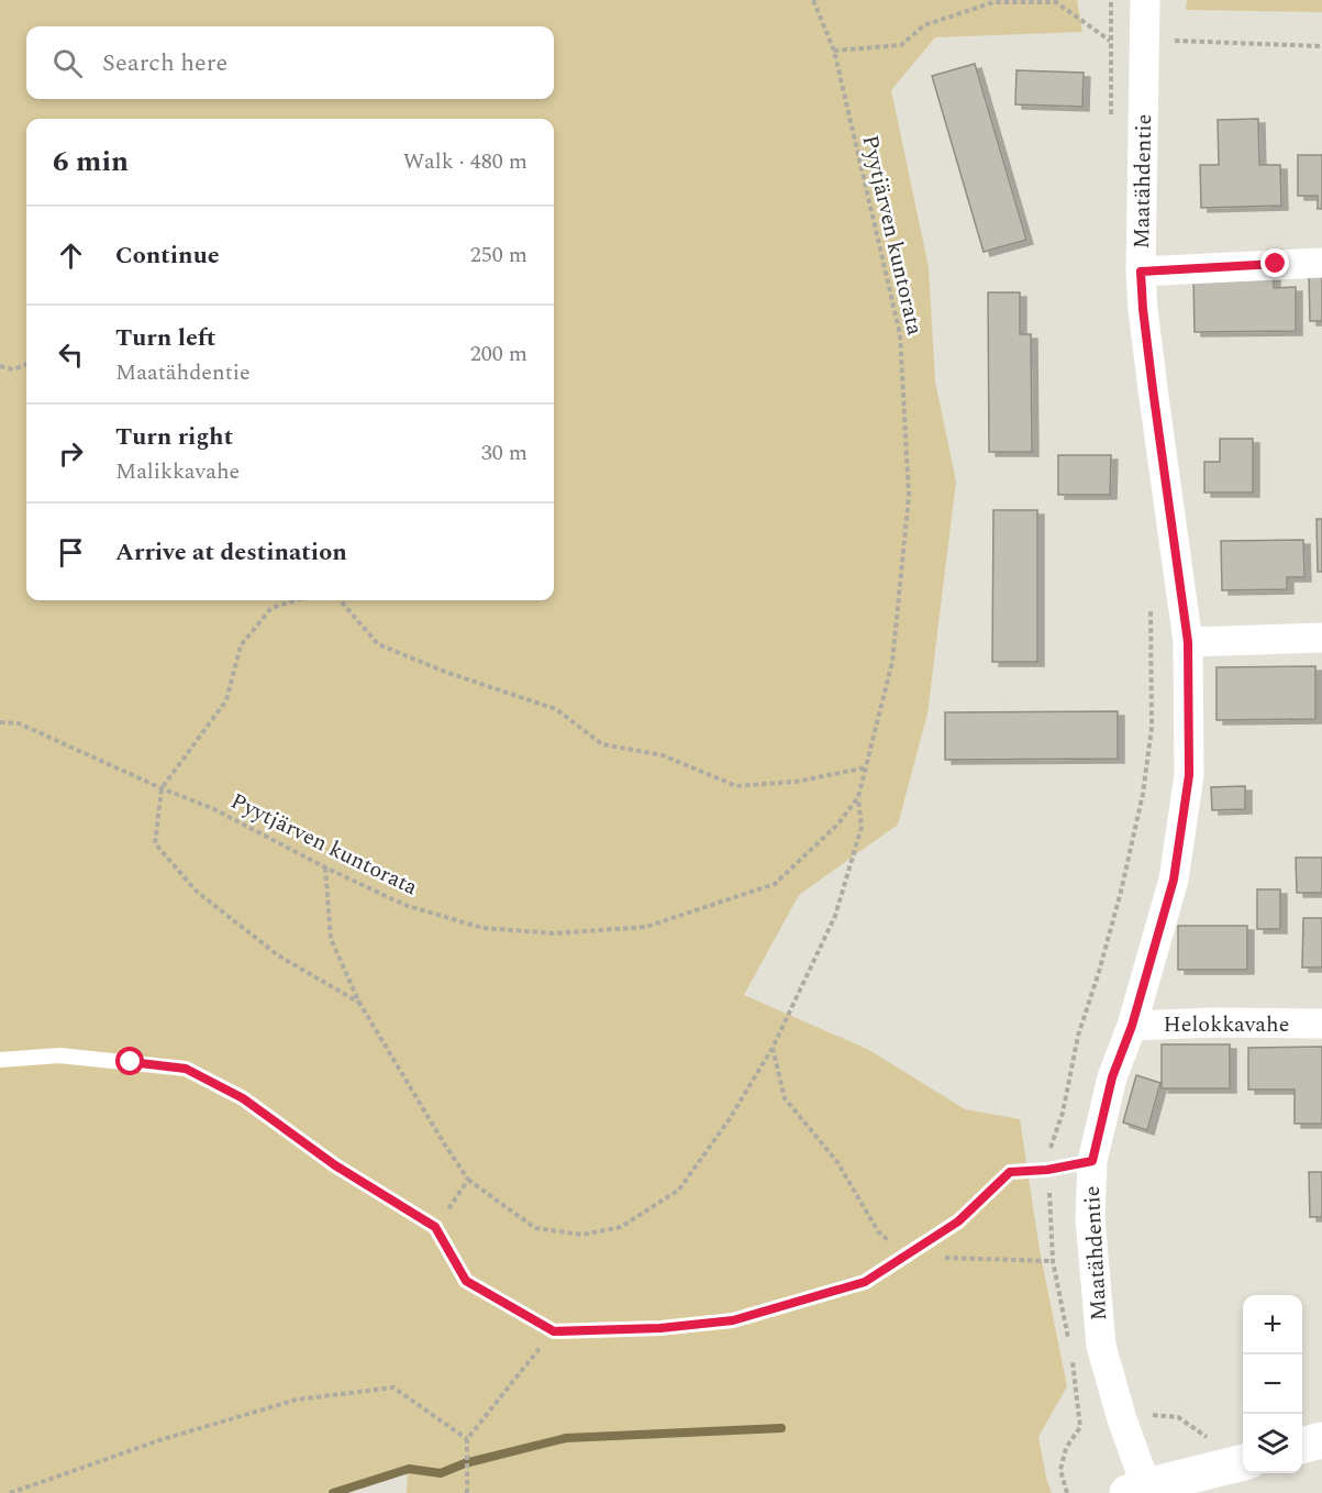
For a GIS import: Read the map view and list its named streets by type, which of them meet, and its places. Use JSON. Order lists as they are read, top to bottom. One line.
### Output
{"streets":{"street":["Maatähdentie","Helokkavahe"],"path":["Pyytjärven kuntorata"]},"crossings":[["Maatähdentie","Helokkavahe"]],"page":{"search":"Search here","heading":["6 min","Walk · 480 m"],"list":[["Continue","250 m"],["Turn left","Maatähdentie","200 m"],["Turn right","Malikkavahe","30 m"],"Arrive at destination"],"map_buttons":["+","−"]}}
